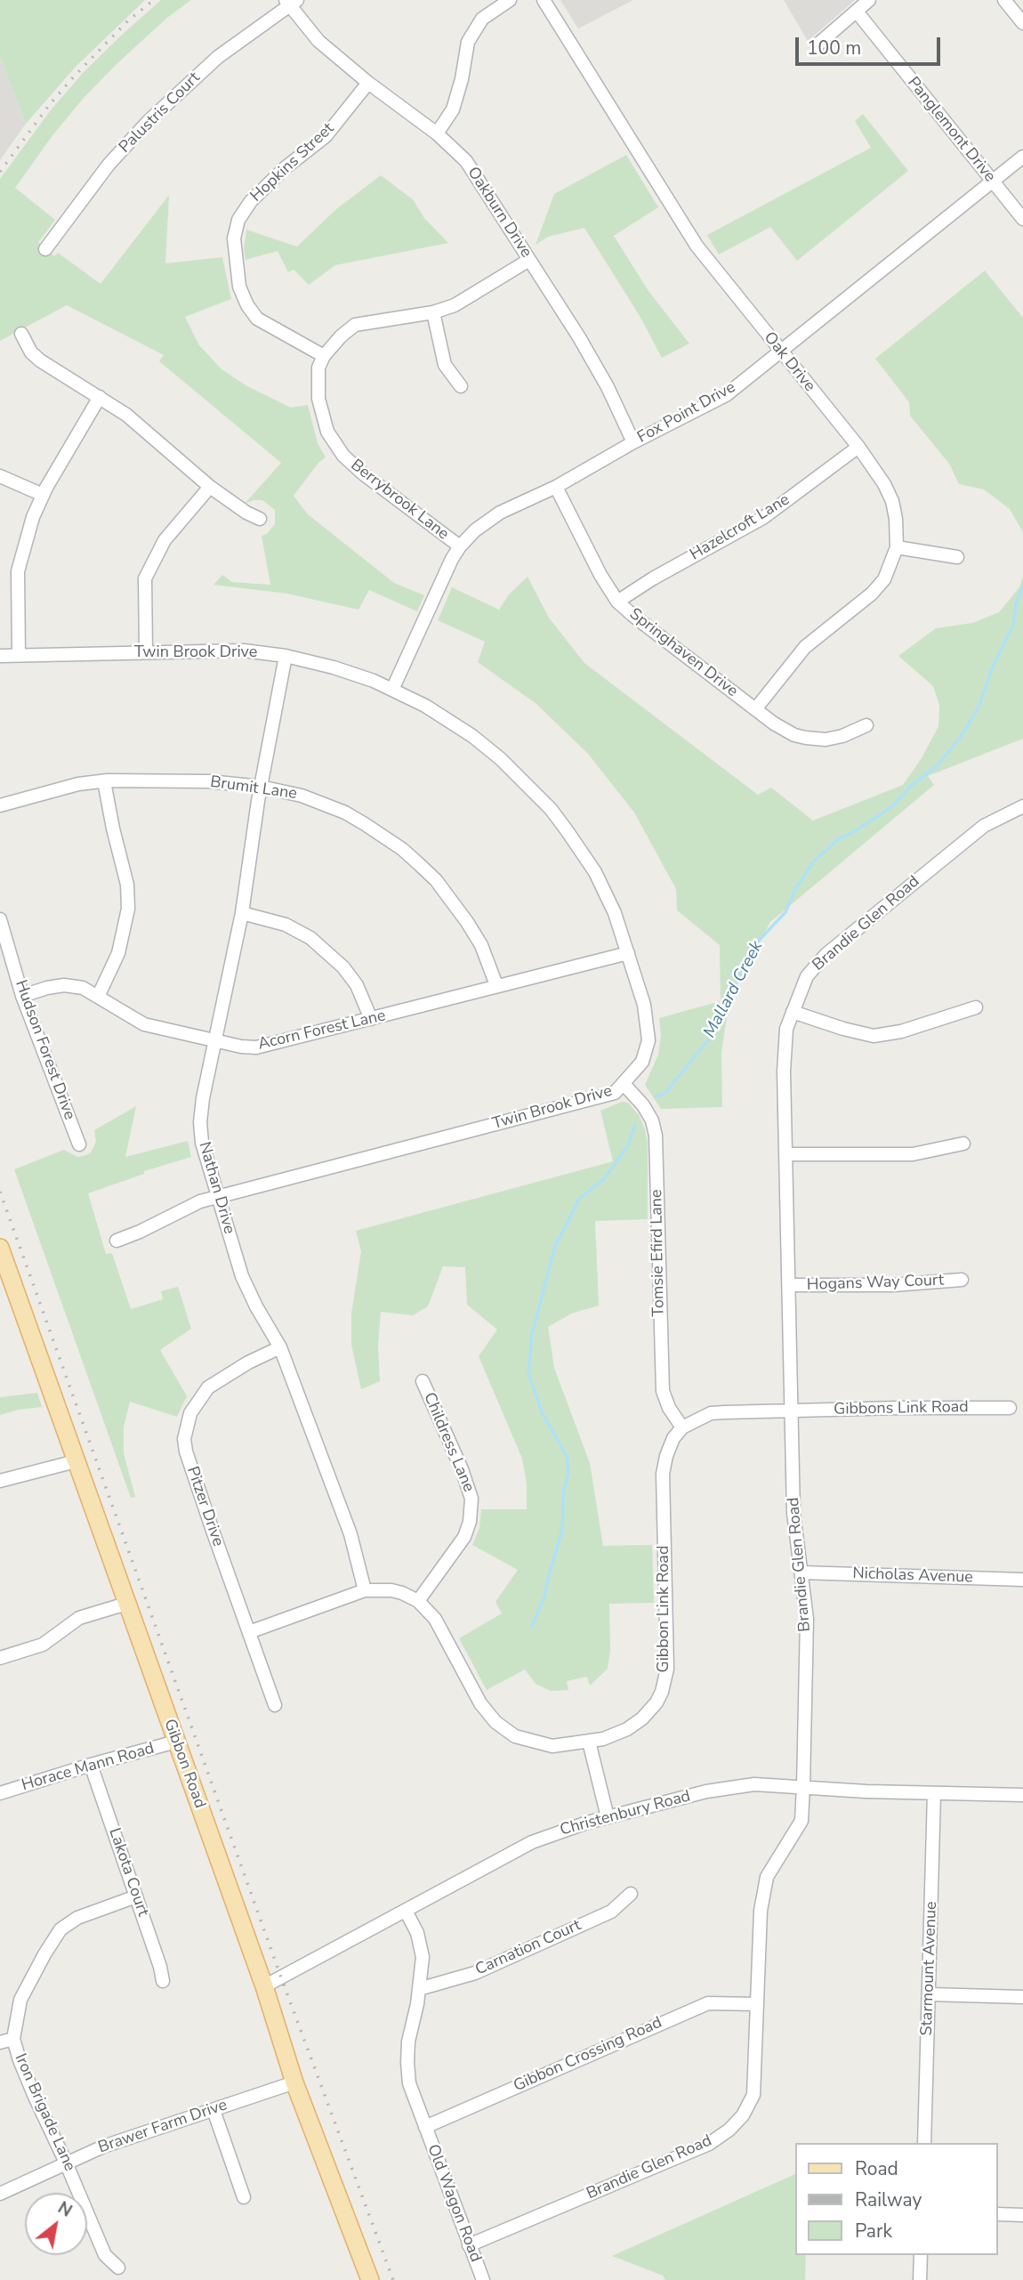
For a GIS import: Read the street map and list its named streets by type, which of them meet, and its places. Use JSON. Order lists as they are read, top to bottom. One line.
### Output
{"streets":{"main road":["Gibbon Road"],"street":["Palustris Court","Panglemont Drive","Hopkins Street","Oakburn Drive","Oak Drive","Fox Point Drive","Berrybrook Lane","Hazelcroft Lane","Twin Brook Drive","Springhaven Drive","Brumit Lane","Brandie Glen Road","Acorn Forest Lane","Hudson Forest Drive","Nathan Drive","Tomsie Efird Lane","Hogans Way Court","Gibbons Link Road","Childress Lane","Pitzer Drive","Nicholas Avenue","Gibbon Link Road","Horace Mann Road","Christenbury Road","Lakota Court","Carnation Court","Starmount Avenue","Gibbon Crossing Road","Iron Brigade Lane","Brawer Farm Drive","Old Wagon Road"]},"crossings":[["Palustris Court","Oakburn Drive"],["Panglemont Drive","Fox Point Drive"],["Hopkins Street","Oakburn Drive"],["Hopkins Street","Berrybrook Lane"],["Oakburn Drive","Fox Point Drive"],["Oak Drive","Fox Point Drive"],["Oak Drive","Hazelcroft Lane"],["Oak Drive","Springhaven Drive"],["Fox Point Drive","Berrybrook Lane"],["Fox Point Drive","Twin Brook Drive"],["Fox Point Drive","Springhaven Drive"],["Hazelcroft Lane","Springhaven Drive"],["Twin Brook Drive","Acorn Forest Lane"],["Twin Brook Drive","Nathan Drive"],["Twin Brook Drive","Tomsie Efird Lane"],["Brumit Lane","Acorn Forest Lane"],["Brumit Lane","Nathan Drive"],["Brandie Glen Road","Hogans Way Court"],["Brandie Glen Road","Gibbons Link Road"],["Brandie Glen Road","Nicholas Avenue"],["Brandie Glen Road","Christenbury Road"],["Brandie Glen Road","Gibbon Crossing Road"],["Brandie Glen Road","Old Wagon Road"],["Acorn Forest Lane","Hudson Forest Drive"],["Acorn Forest Lane","Nathan Drive"],["Nathan Drive","Pitzer Drive"],["Nathan Drive","Gibbon Link Road"],["Tomsie Efird Lane","Gibbon Link Road"],["Childress Lane","Gibbon Link Road"],["Pitzer Drive","Gibbon Link Road"],["Gibbon Road","Horace Mann Road"],["Gibbon Road","Christenbury Road"],["Gibbon Road","Brawer Farm Drive"],["Horace Mann Road","Lakota Court"],["Christenbury Road","Starmount Avenue"],["Christenbury Road","Old Wagon Road"],["Lakota Court","Iron Brigade Lane"],["Carnation Court","Old Wagon Road"],["Gibbon Crossing Road","Old Wagon Road"],["Iron Brigade Lane","Brawer Farm Drive"]],"water":["Mallard Creek"],"legend":["Road","Railway","Park"],"scale_bar":"100 m","north":"top right"}
